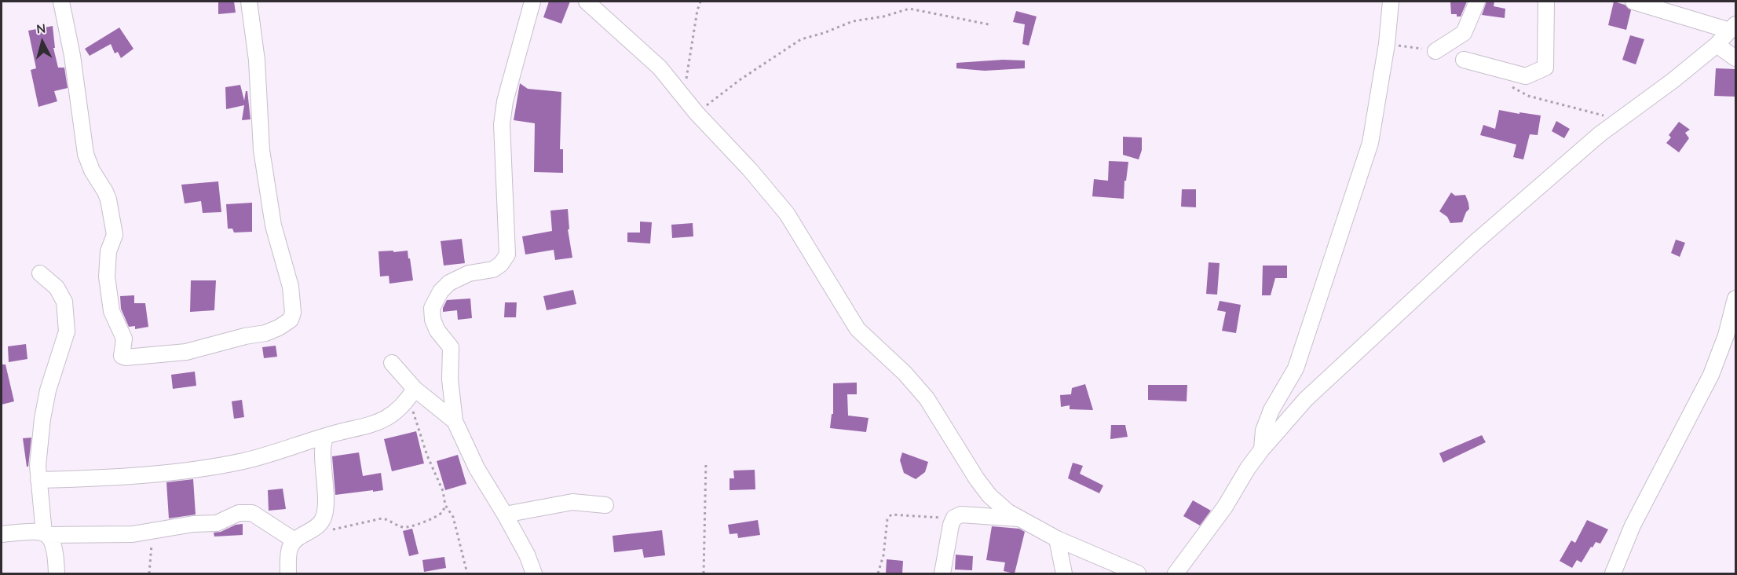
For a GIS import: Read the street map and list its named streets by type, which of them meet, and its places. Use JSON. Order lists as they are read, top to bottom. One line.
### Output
{"north":"top"}
